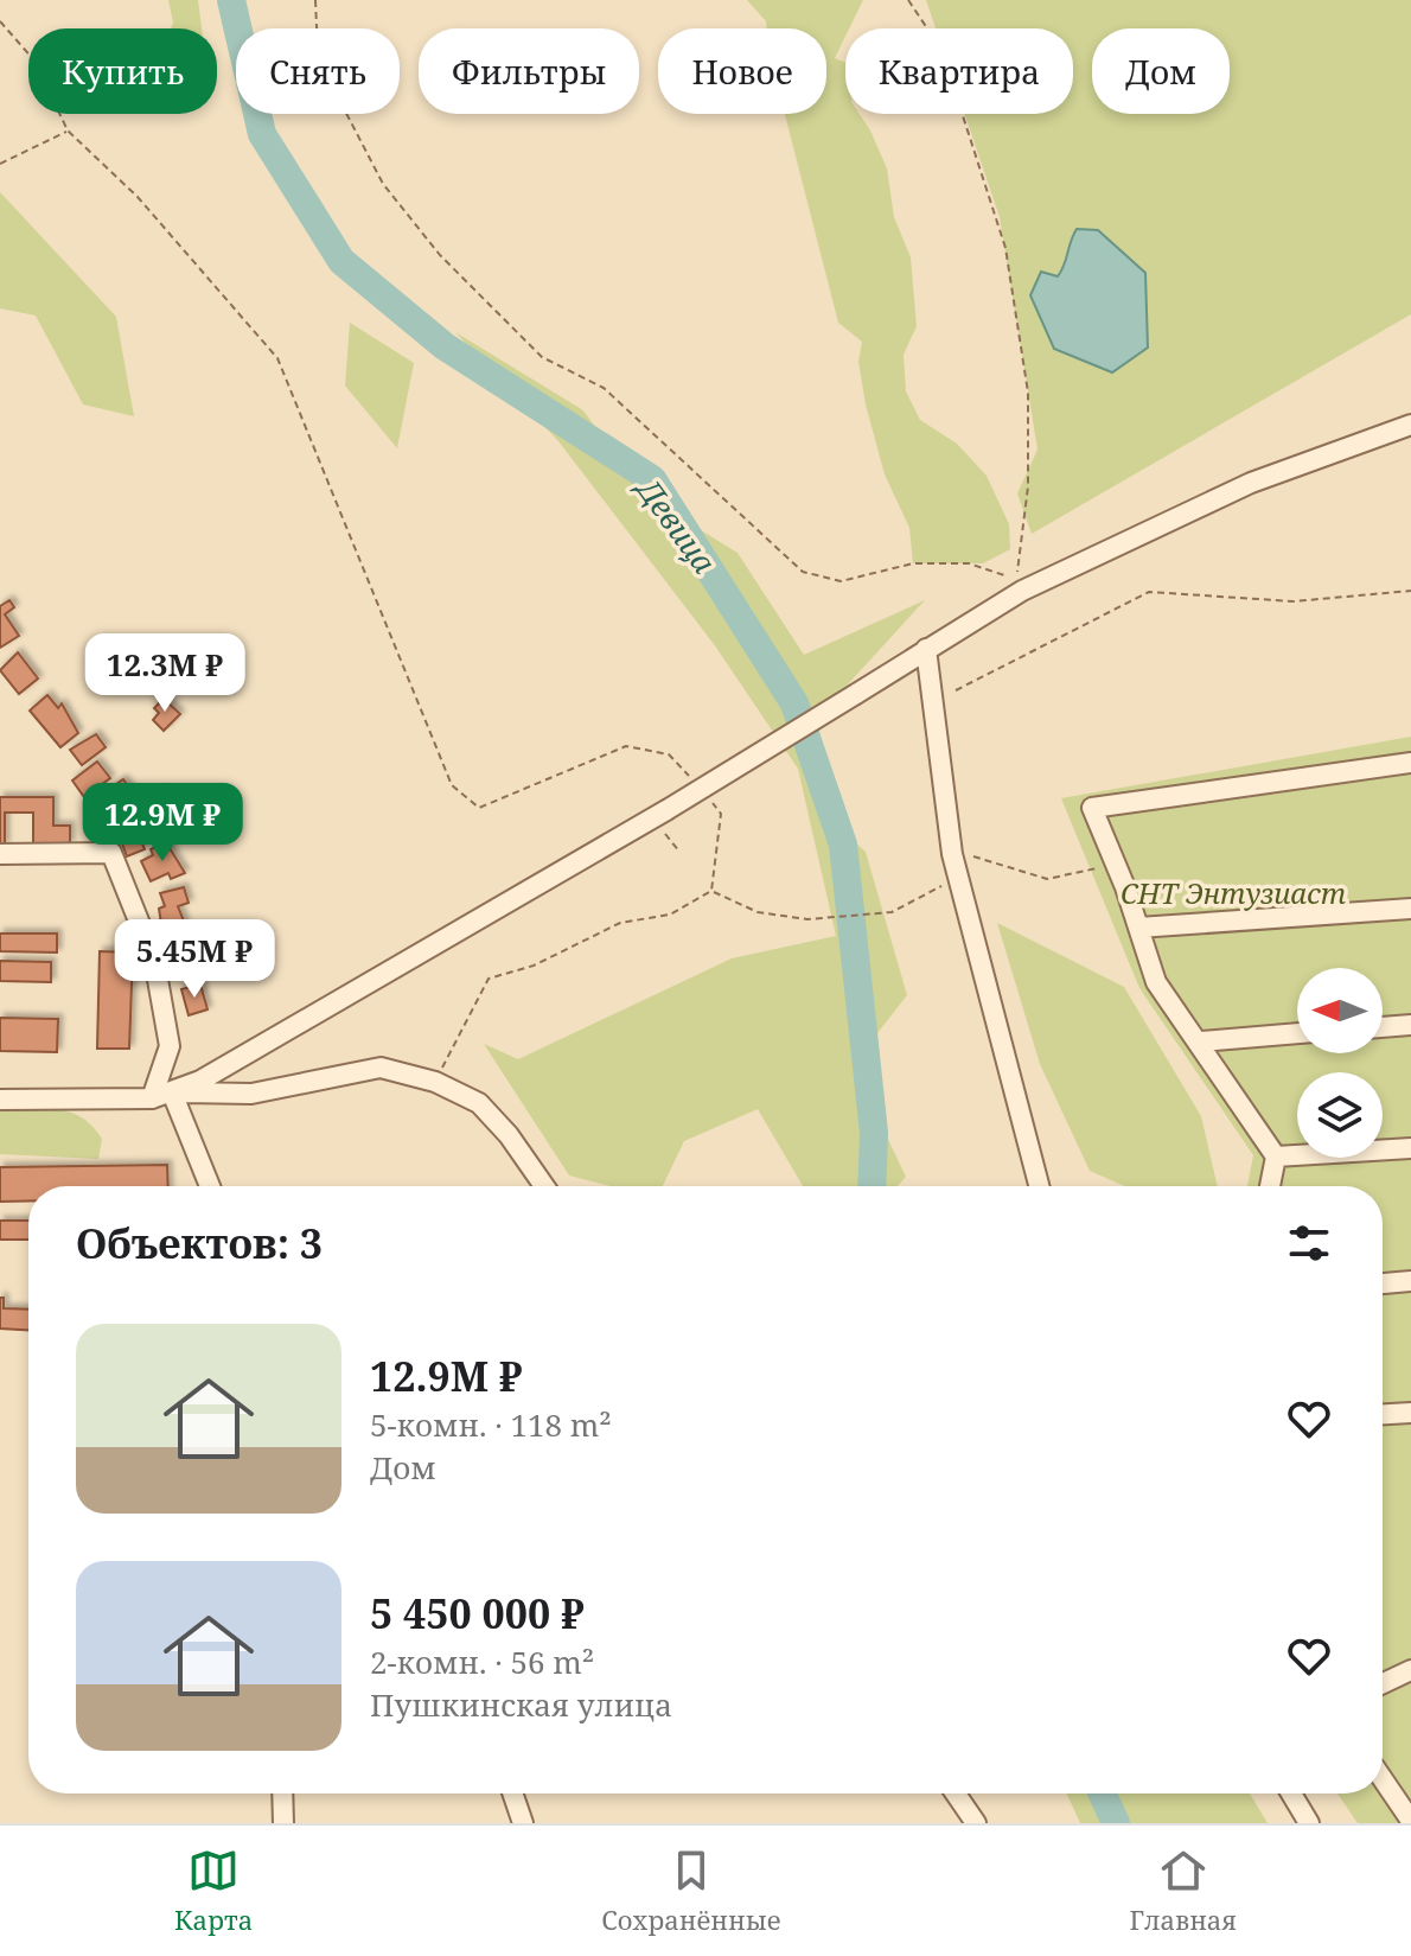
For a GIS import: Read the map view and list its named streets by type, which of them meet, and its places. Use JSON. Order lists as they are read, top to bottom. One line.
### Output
{"water":["Девица"],"parks":["СНТ Энтузиаст"],"north":"left","page":{"chip":["Купить","Снять","Фильтры","Новое","Квартира","Дом"],"price":["12.3M ₽","12.9M ₽","5.45M ₽"],"heading":"Объектов: 3","list":[{"name":"12.9M ₽","note":"5-комн. · 118 m² · Дом"},{"name":"5 450 000 ₽","note":"2-комн. · 56 m² · Пушкинская улица"}],"tabs":["Карта","Сохранённые","Главная"]}}
